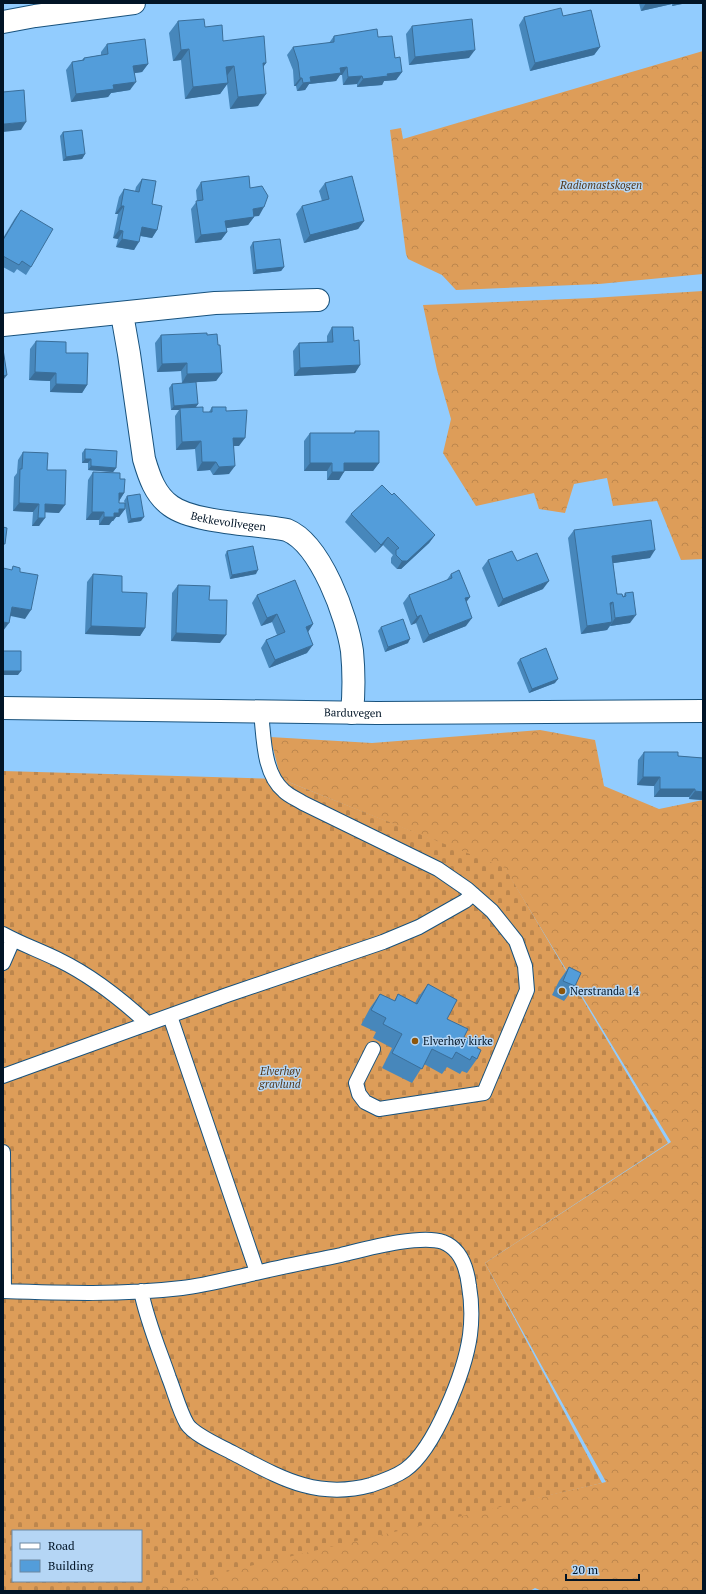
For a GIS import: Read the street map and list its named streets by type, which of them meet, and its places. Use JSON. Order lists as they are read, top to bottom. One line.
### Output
{"streets":{"street":["Bekkevollvegen","Barduvegen"]},"crossings":[["Bekkevollvegen","Barduvegen"]],"parks":["Radiomastskogen","Elverhøy gravlund"],"places":["Nerstranda 14","Elverhøy kirke"],"legend":["Road","Building"],"scale_bar":"20 m"}
